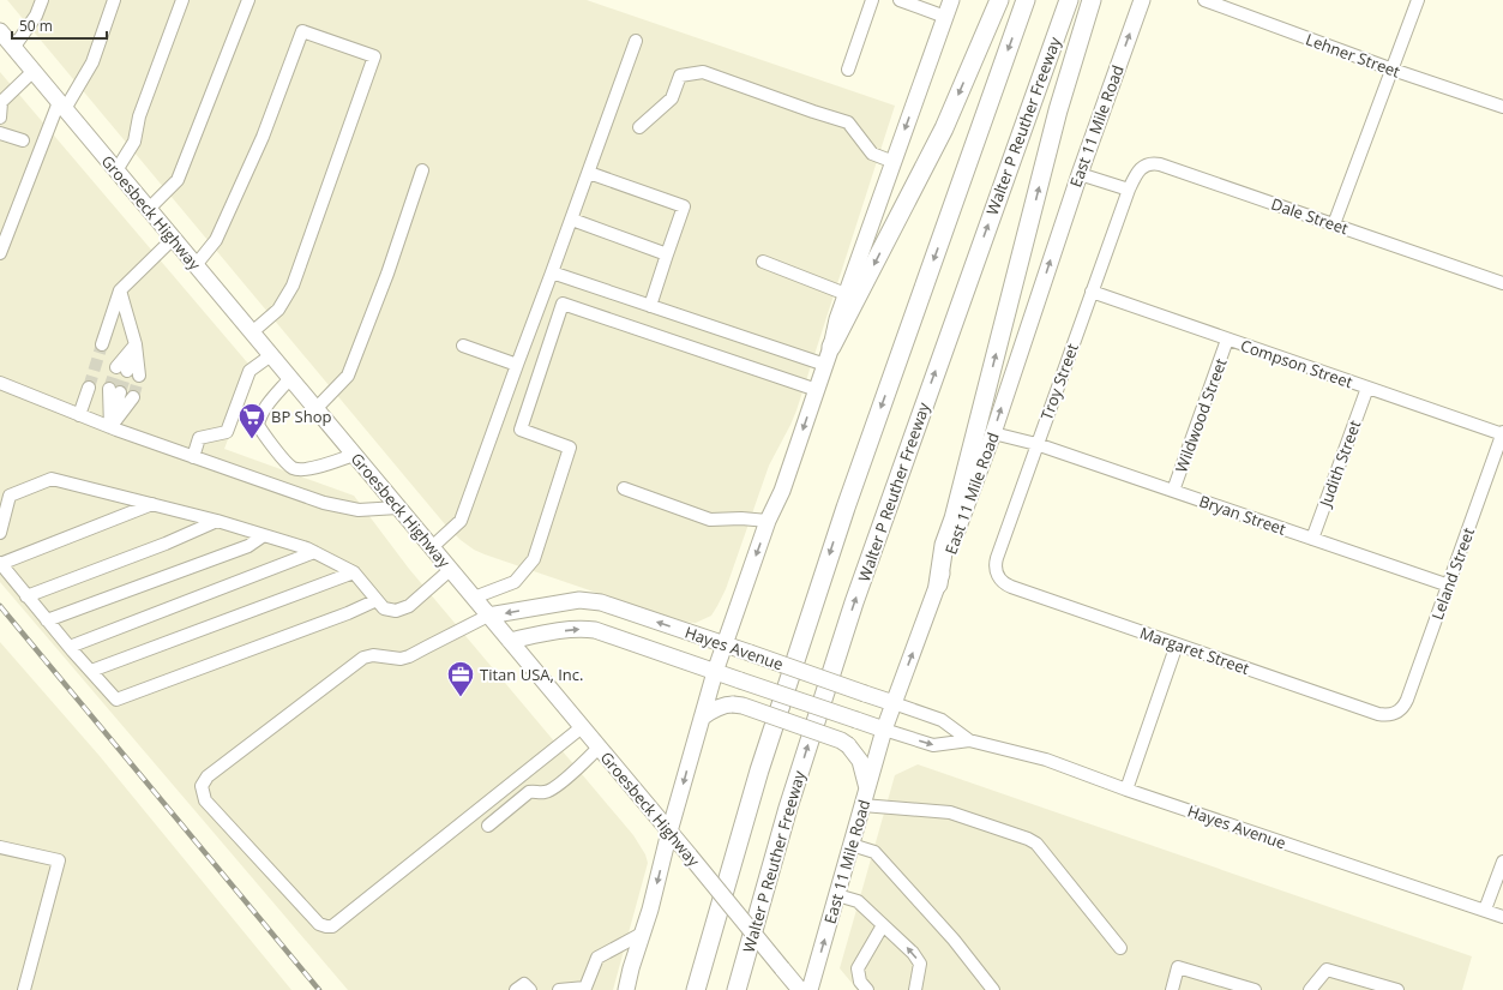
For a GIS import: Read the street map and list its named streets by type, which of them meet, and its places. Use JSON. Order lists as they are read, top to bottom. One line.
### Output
{"streets":{"highway":["Walter P Reuther Freeway"],"main road":["East 11 Mile Road","Groesbeck Highway","Hayes Avenue"],"street":["Lehner Street","Dale Street","Compson Street","Troy Street","Wildwood Street","Judith Street","Bryan Street","Leland Street","Margaret Street"]},"crossings":[["East 11 Mile Road","Bryan Street"],["East 11 Mile Road","Hayes Avenue"],["Groesbeck Highway","Hayes Avenue"],["Dale Street","Troy Street"],["Compson Street","Troy Street"],["Compson Street","Wildwood Street"],["Compson Street","Judith Street"],["Compson Street","Leland Street"],["Troy Street","Bryan Street"],["Troy Street","Margaret Street"],["Wildwood Street","Bryan Street"],["Judith Street","Bryan Street"],["Bryan Street","Leland Street"],["Leland Street","Margaret Street"]],"one_way":["East 11 Mile Road"],"places":{"supermarket":["BP Shop"],"office":["Titan USA, Inc."]},"scale_bar":"50 m"}
